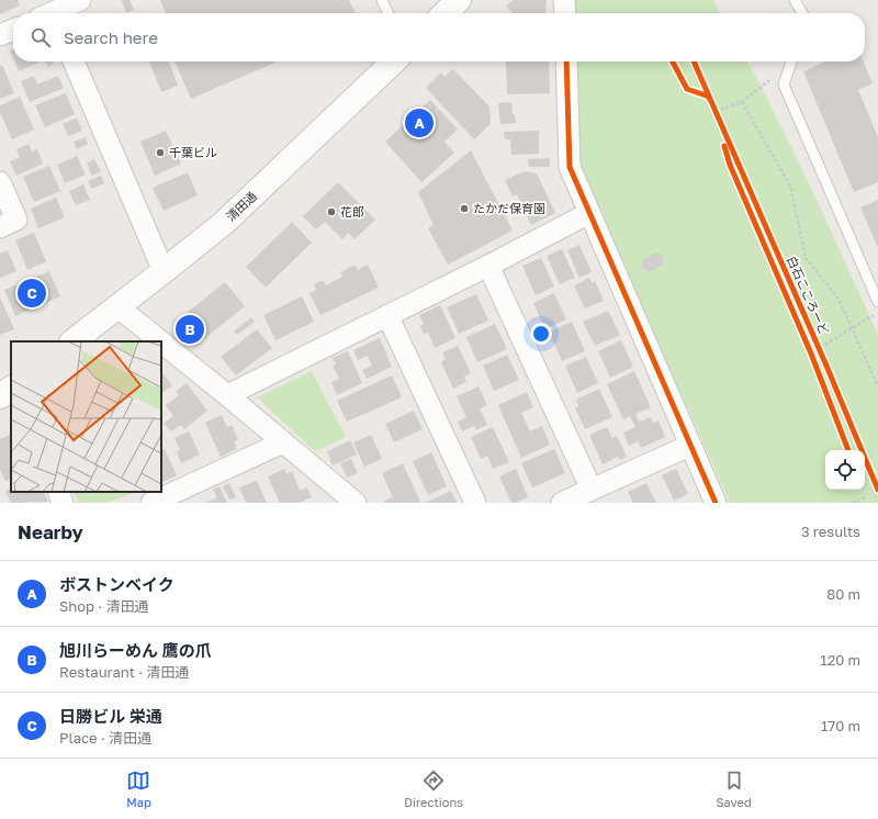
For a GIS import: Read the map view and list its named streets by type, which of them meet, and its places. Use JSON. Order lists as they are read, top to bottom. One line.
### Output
{"streets":{"street":["清田通"],"cycle path":["白石こころーど"]},"places":["千葉ビル","たかだ保育園","花郎"],"page":{"search":"Search here","pins":["A","C","B"],"heading":["Nearby","3 results"],"list":[{"mark":"A","name":"ボストンベイク","note":"Shop · 清田通","value":"80 m"},{"mark":"B","name":"旭川らーめん 鷹の爪","note":"Restaurant · 清田通","value":"120 m"},{"mark":"C","name":"日勝ビル 栄通","note":"Place · 清田通","value":"170 m"}],"nav":["Map","Directions","Saved"]}}
